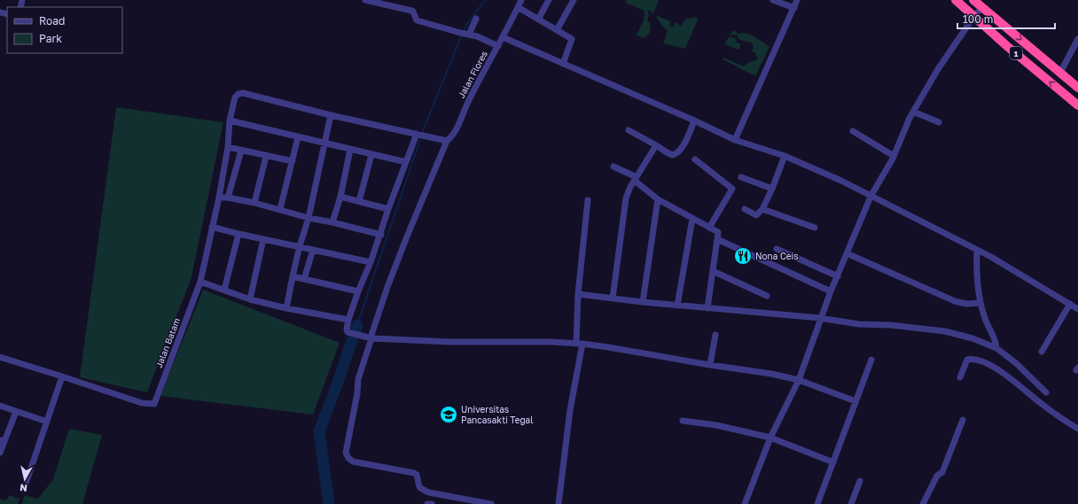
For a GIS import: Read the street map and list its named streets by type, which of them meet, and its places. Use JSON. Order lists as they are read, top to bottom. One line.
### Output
{"streets":{"highway":["1"],"street":["Jalan Flores","Jalan Batam"]},"places":{"restaurant":["Nona Ceis"],"school or university":["Universitas Pancasakti Tegal"]},"legend":["Road","Park"],"scale_bar":"100 m","north":"bottom"}
